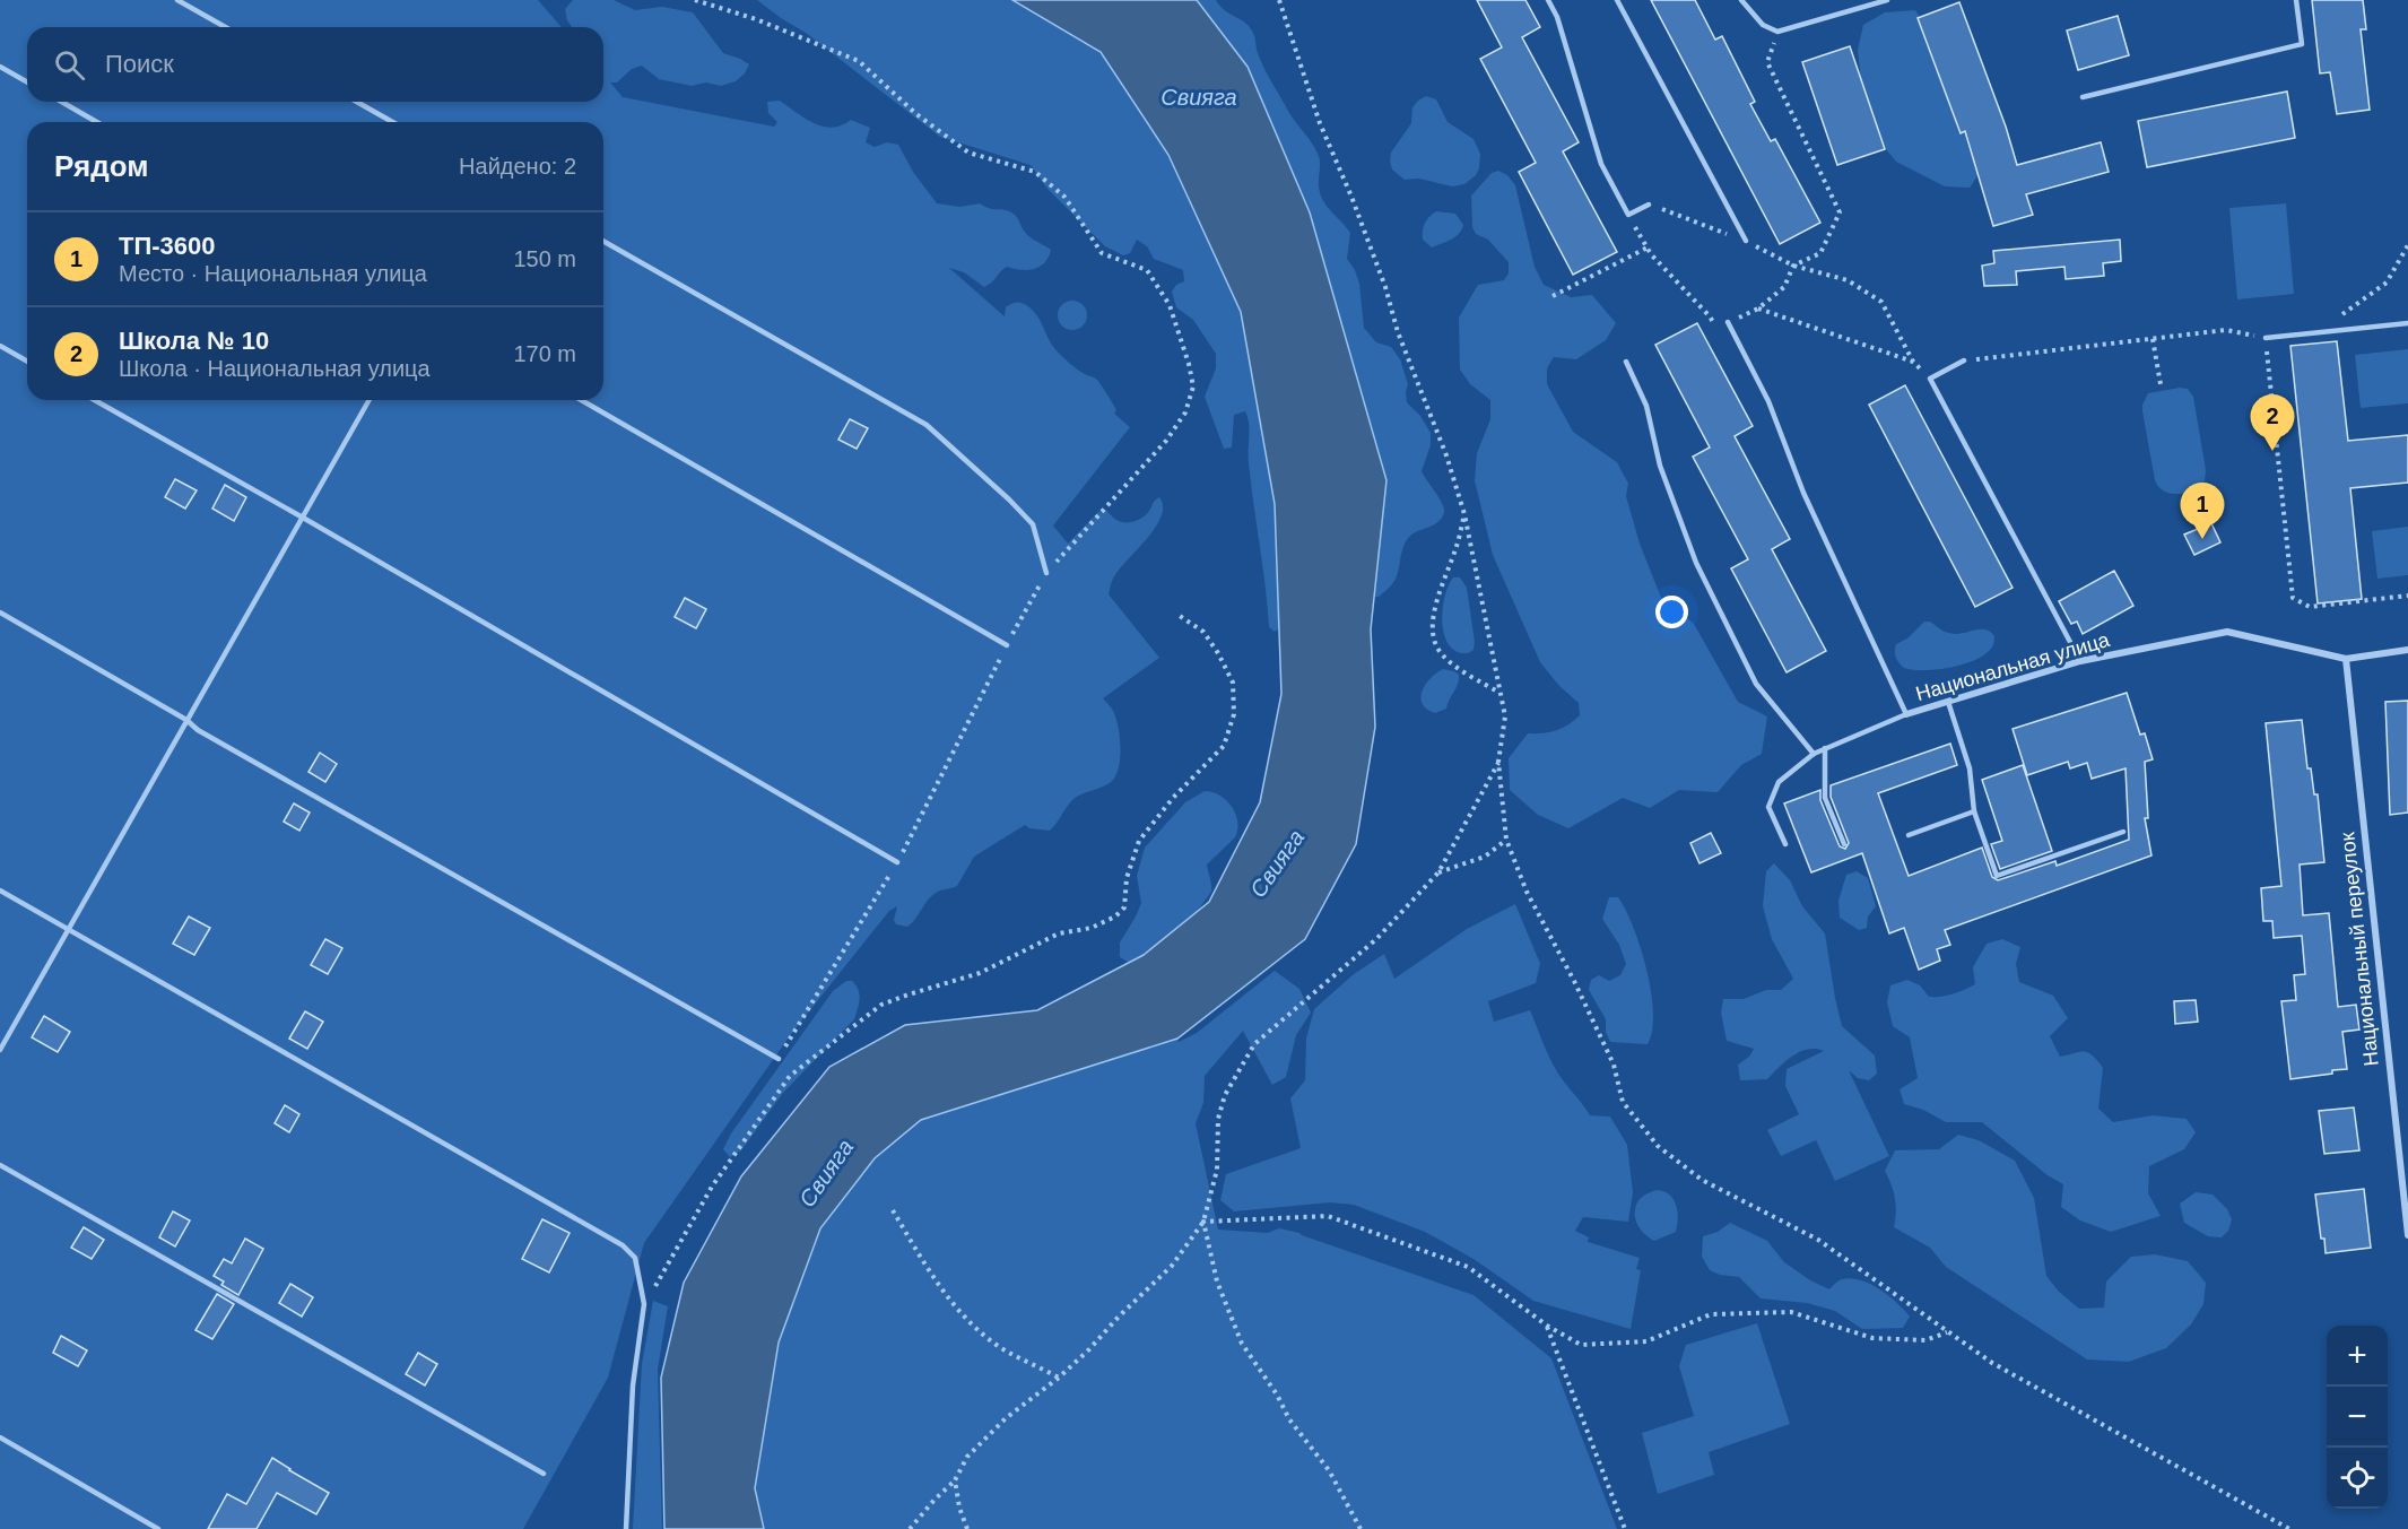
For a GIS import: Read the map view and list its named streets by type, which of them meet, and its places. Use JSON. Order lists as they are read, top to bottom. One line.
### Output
{"streets":{"street":["Национальная улица","Национальный переулок"]},"crossings":[["Национальная улица","Национальный переулок"]],"water":["Свияга"],"page":{"search":"Поиск","heading":["Рядом","Найдено: 2"],"list":[{"mark":"1","name":"ТП-3600","note":"Место · Национальная улица","value":"150 m"},{"mark":"2","name":"Школа № 10","note":"Школа · Национальная улица","value":"170 m"}],"pins":["2","1"],"map_buttons":["+","−"]}}
